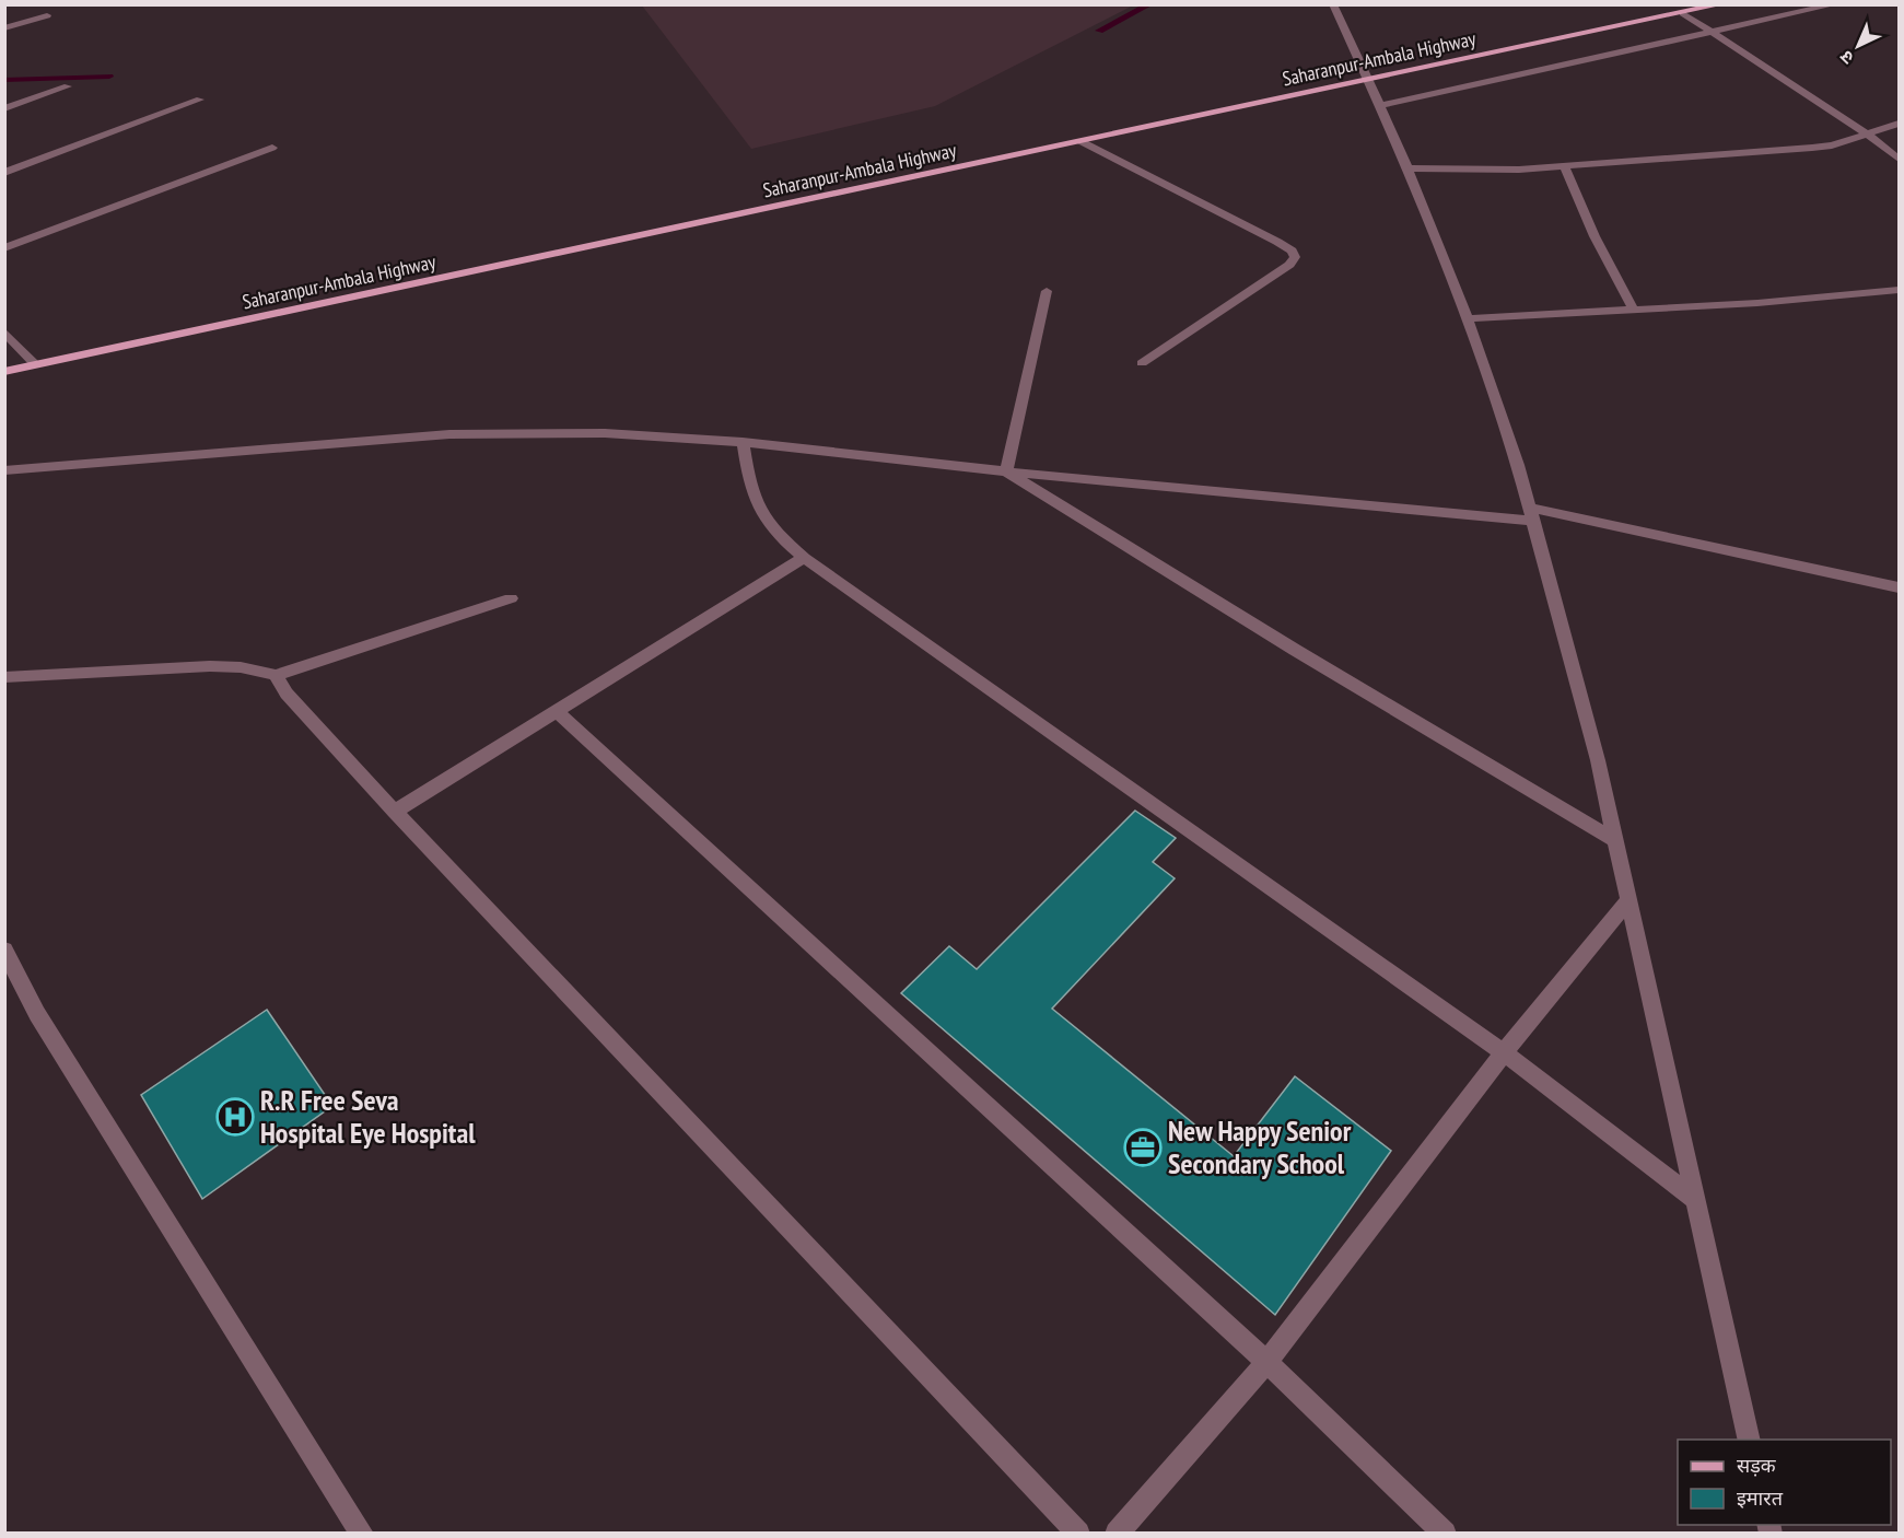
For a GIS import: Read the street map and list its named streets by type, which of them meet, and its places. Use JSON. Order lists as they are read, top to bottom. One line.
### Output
{"streets":{"main road":["Saharanpur-Ambala Highway"]},"places":{"hospital":["R.R Free Seva Hospital Eye Hospital"],"office":["New Happy Senior Secondary School"]},"legend":["सड़क","इमारत"],"north":"bottom left"}
